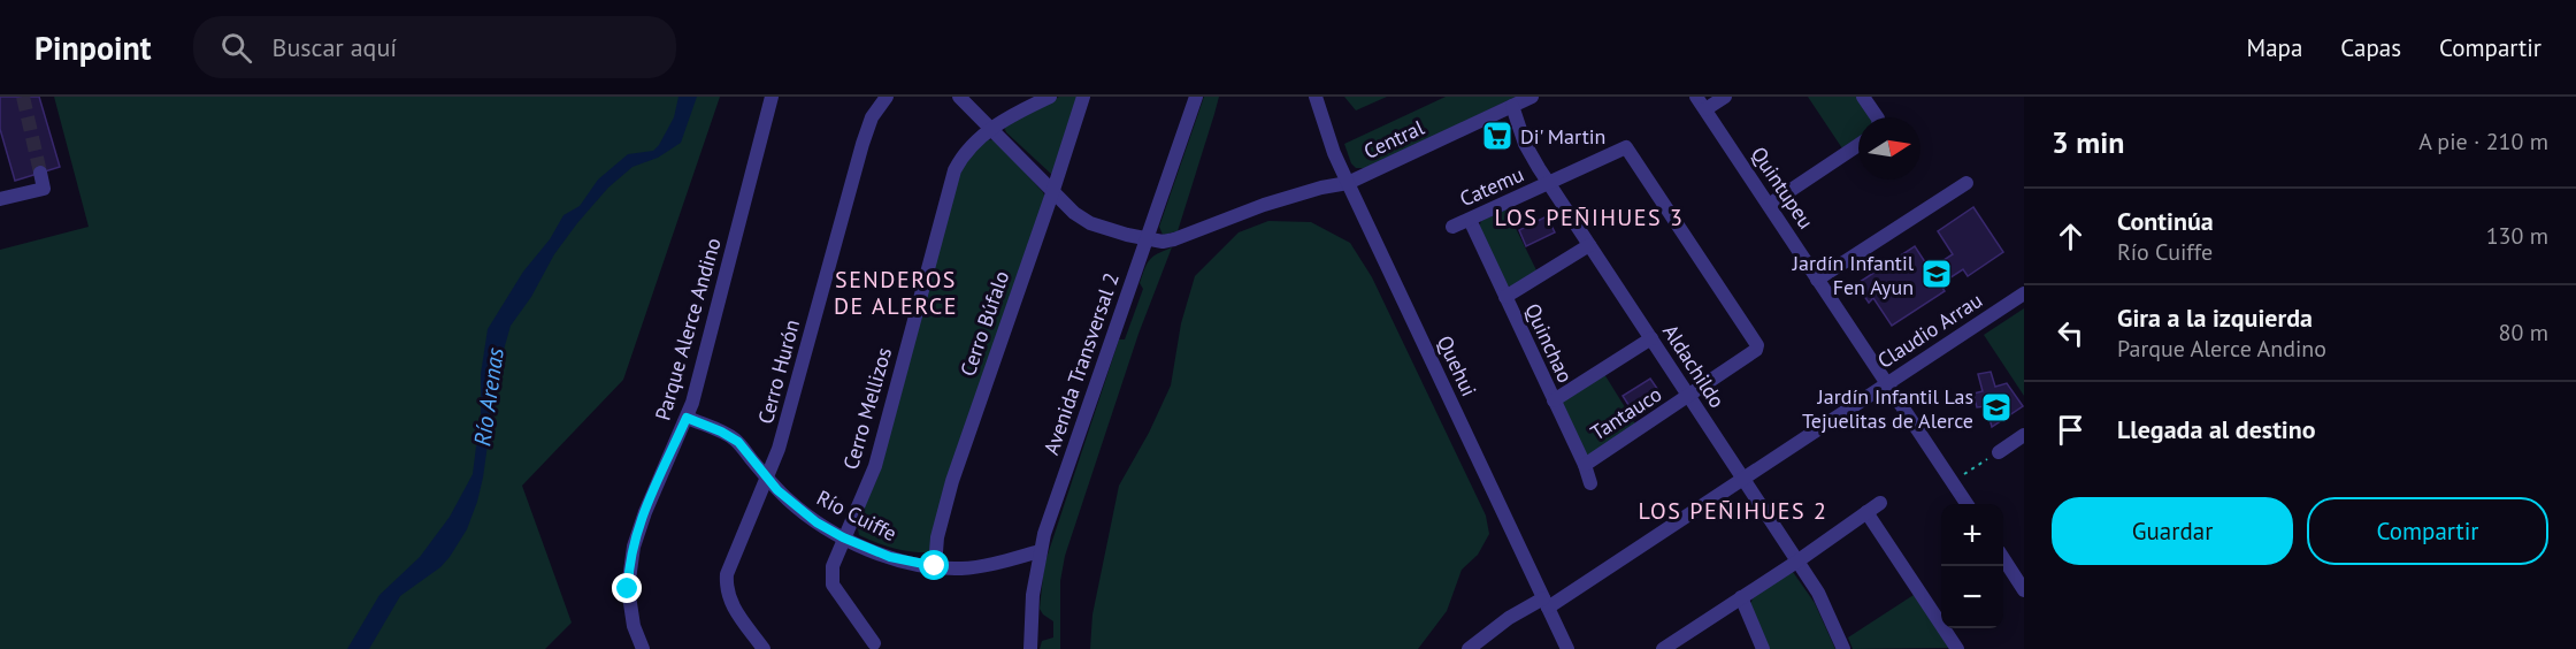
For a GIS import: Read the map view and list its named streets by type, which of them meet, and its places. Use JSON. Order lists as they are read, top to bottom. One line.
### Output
{"streets":{"street":["Central","Catemu","Quintupeu","Cerro Búfalo","Parque Alerce Andino","Claudio Arrau","Quinchao","Avenida Transversal 2","Quehui","Aldachildo","Cerro Hurón","Cerro Mellizos","Tantauco","Río Cuiffe"]},"crossings":[["Central","Cerro Búfalo"],["Central","Avenida Transversal 2"],["Central","Quehui"],["Central","Aldachildo"],["Central","Cerro Mellizos"],["Catemu","Quinchao"],["Catemu","Aldachildo"],["Catemu","Tantauco"],["Quintupeu","Claudio Arrau"],["Cerro Búfalo","Río Cuiffe"],["Parque Alerce Andino","Río Cuiffe"],["Claudio Arrau","Quehui"],["Claudio Arrau","Aldachildo"],["Quinchao","Tantauco"],["Avenida Transversal 2","Río Cuiffe"],["Aldachildo","Tantauco"],["Cerro Hurón","Río Cuiffe"],["Cerro Mellizos","Río Cuiffe"]],"districts":["LOS PEÑIHUES 3","SENDEROS DE ALERCE","LOS PEÑIHUES 2"],"water":["Río Arenas"],"places":{"supermarket":["Di' Martin"],"school or university":["Jardín Infantil Fen Ayun","Jardín Infantil Las Tejuelitas de Alerce"]},"north":"right","page":{"header":"Pinpoint","search":"Buscar aquí","nav":["Mapa","Capas","Compartir"],"heading":["3 min","A pie · 210 m"],"list":[["Continúa","Río Cuiffe","130 m"],["Gira a la izquierda","Parque Alerce Andino","80 m"],"Llegada al destino"],"buttons":["Guardar","Compartir"],"map_buttons":["+","−"]}}
